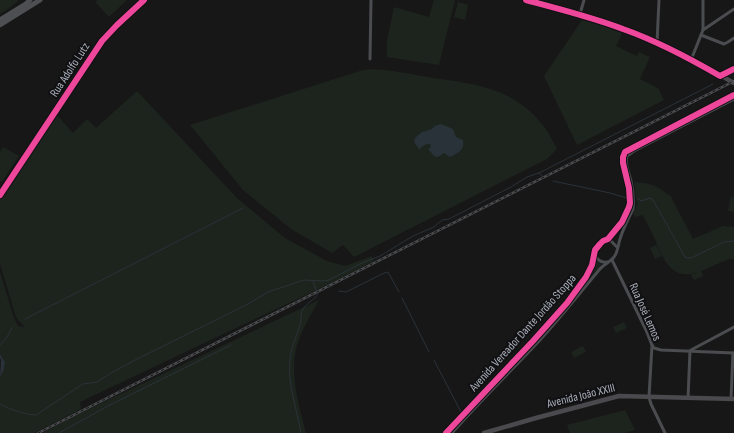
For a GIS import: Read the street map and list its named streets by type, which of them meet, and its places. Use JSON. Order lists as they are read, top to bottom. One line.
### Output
{"streets":{"main road":["Avenida João XXIII"],"street":["Rua Adolfo Lutz","Rua José Lemos","Avenida Vereador Dante Jordão Stoppa"]},"crossings":[["Rua José Lemos","Avenida Vereador Dante Jordão Stoppa"],["Rua José Lemos","Avenida João XXIII"]]}
